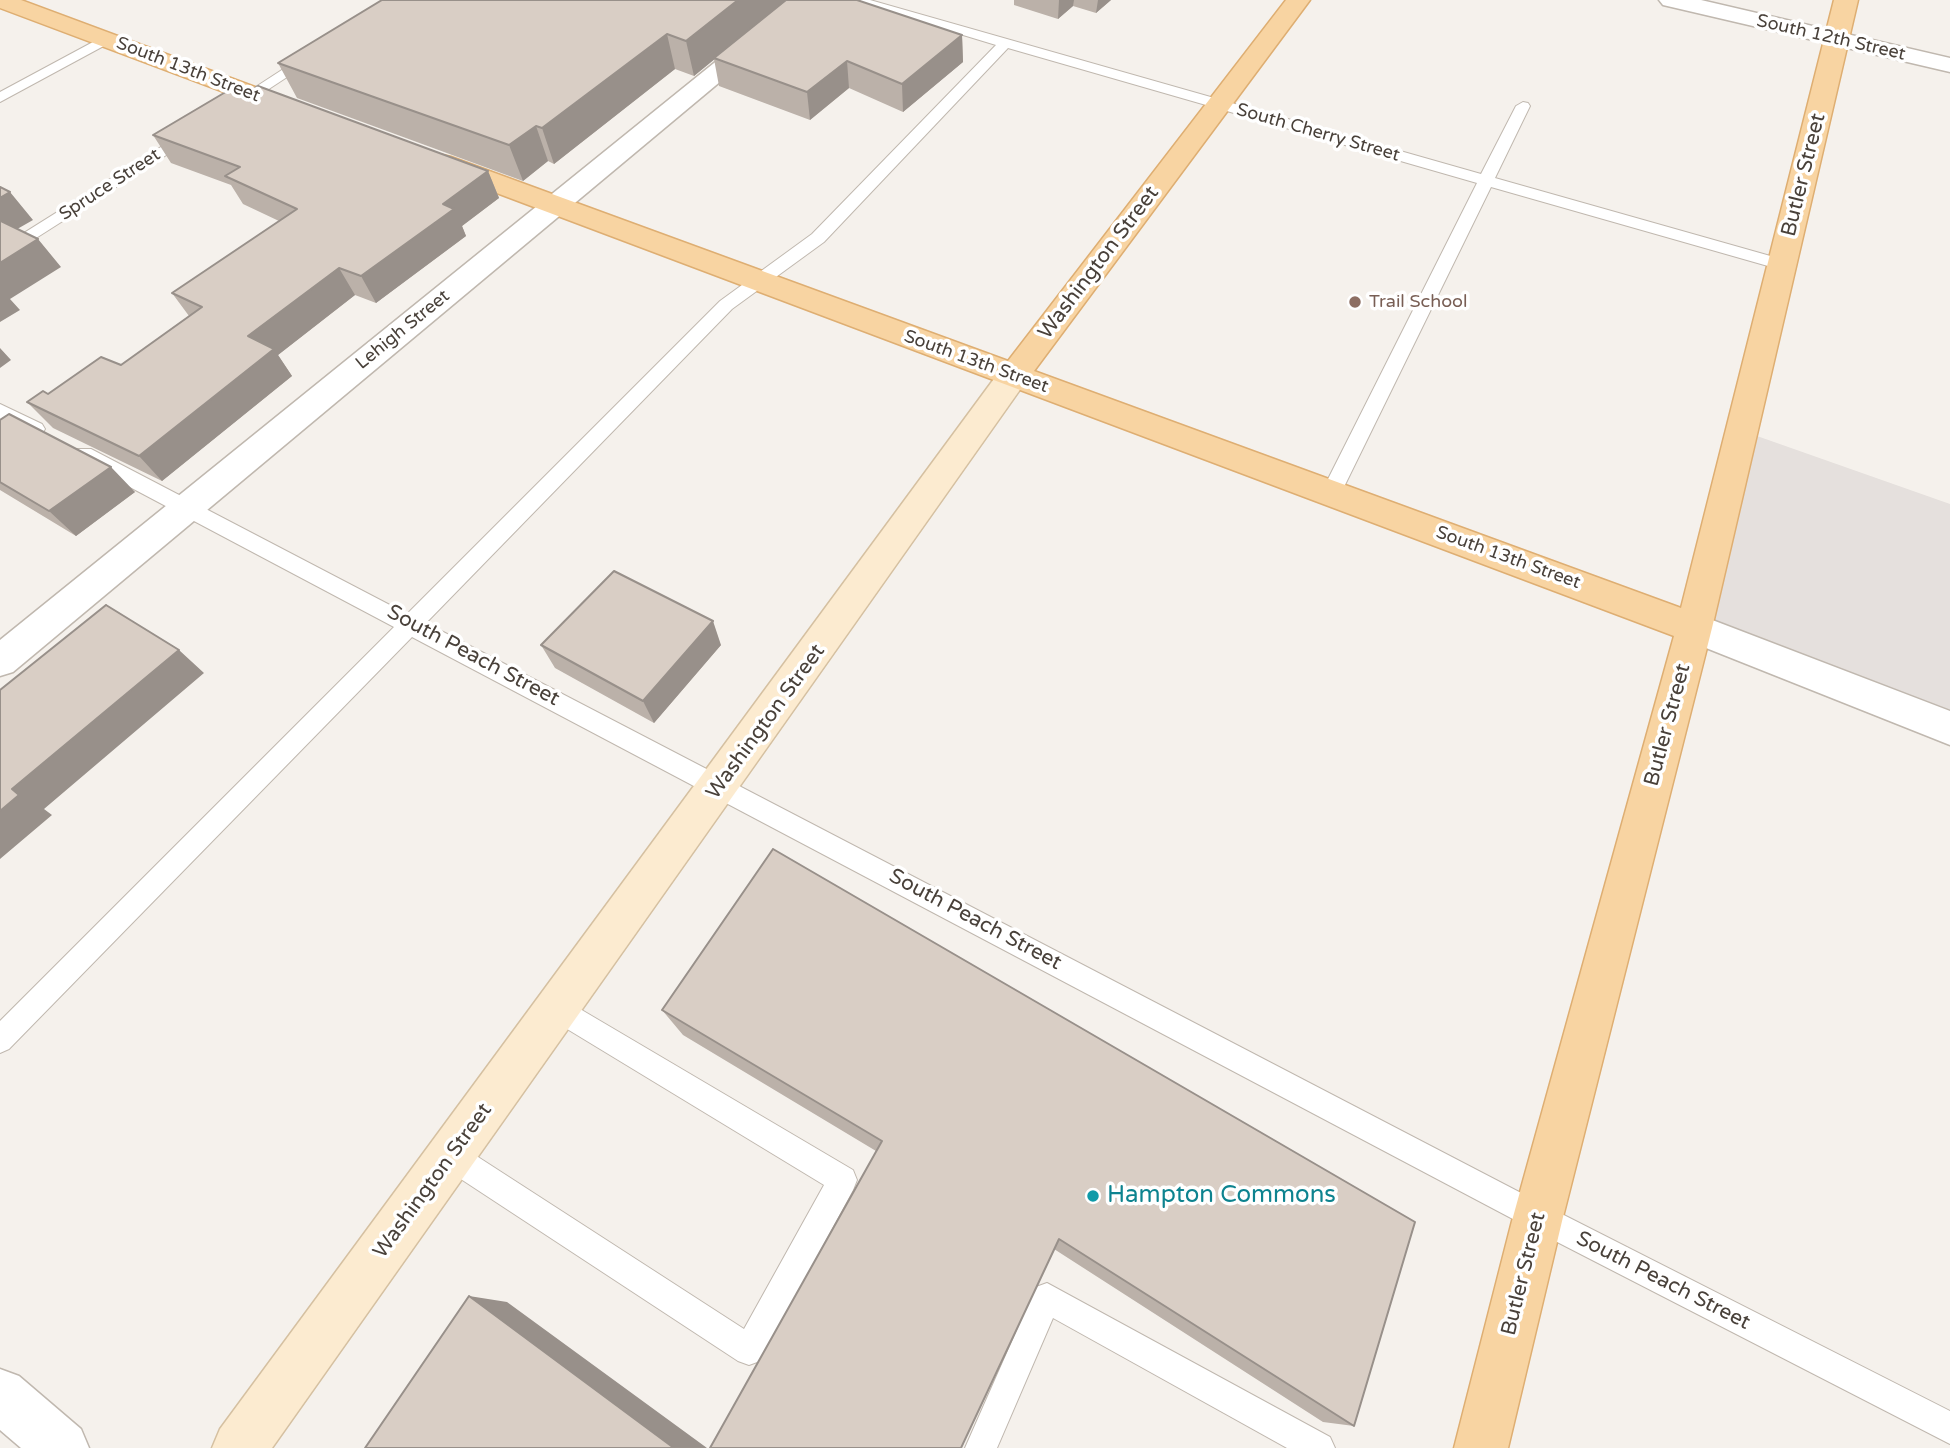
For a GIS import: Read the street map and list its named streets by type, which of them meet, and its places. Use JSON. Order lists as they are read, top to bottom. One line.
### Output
{"streets":{"main road":["South 13th Street","Butler Street","Washington Street"],"street":["South 12th Street","Lehigh Street"],"lane":["South Cherry Street","Spruce Street","South Peach Street"]},"crossings":[["South 12th Street","Butler Street"],["South 13th Street","Butler Street"],["South 13th Street","Washington Street"],["South 13th Street","Lehigh Street"],["South Cherry Street","Butler Street"],["South Cherry Street","Washington Street"],["Butler Street","South Peach Street"],["Washington Street","South Peach Street"],["Lehigh Street","South Peach Street"]],"places":["Trail School","Hampton Commons"]}
